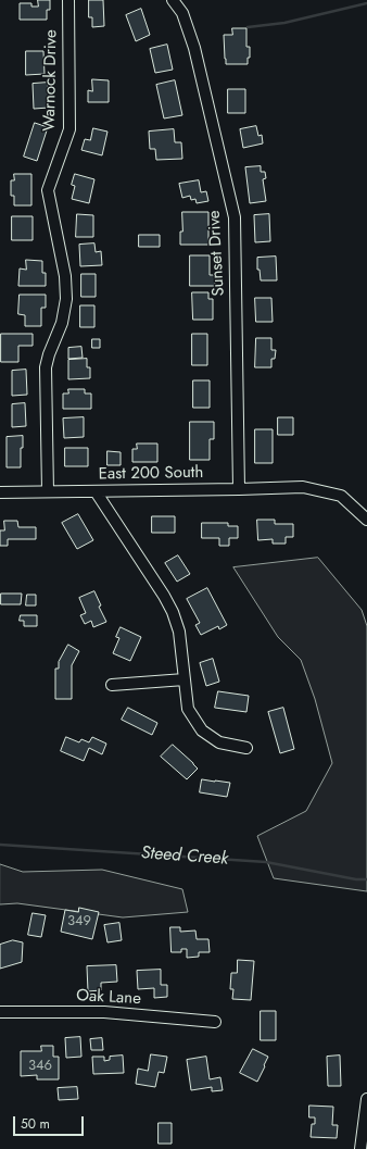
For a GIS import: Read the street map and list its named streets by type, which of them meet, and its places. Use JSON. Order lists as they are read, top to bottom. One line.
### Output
{"streets":{"street":["Warnock Drive","Sunset Drive","East 200 South","Oak Lane"]},"crossings":[["Warnock Drive","East 200 South"],["Sunset Drive","East 200 South"]],"water":["Steed Creek"],"house_numbers":["349","346"],"scale_bar":"50 m"}
